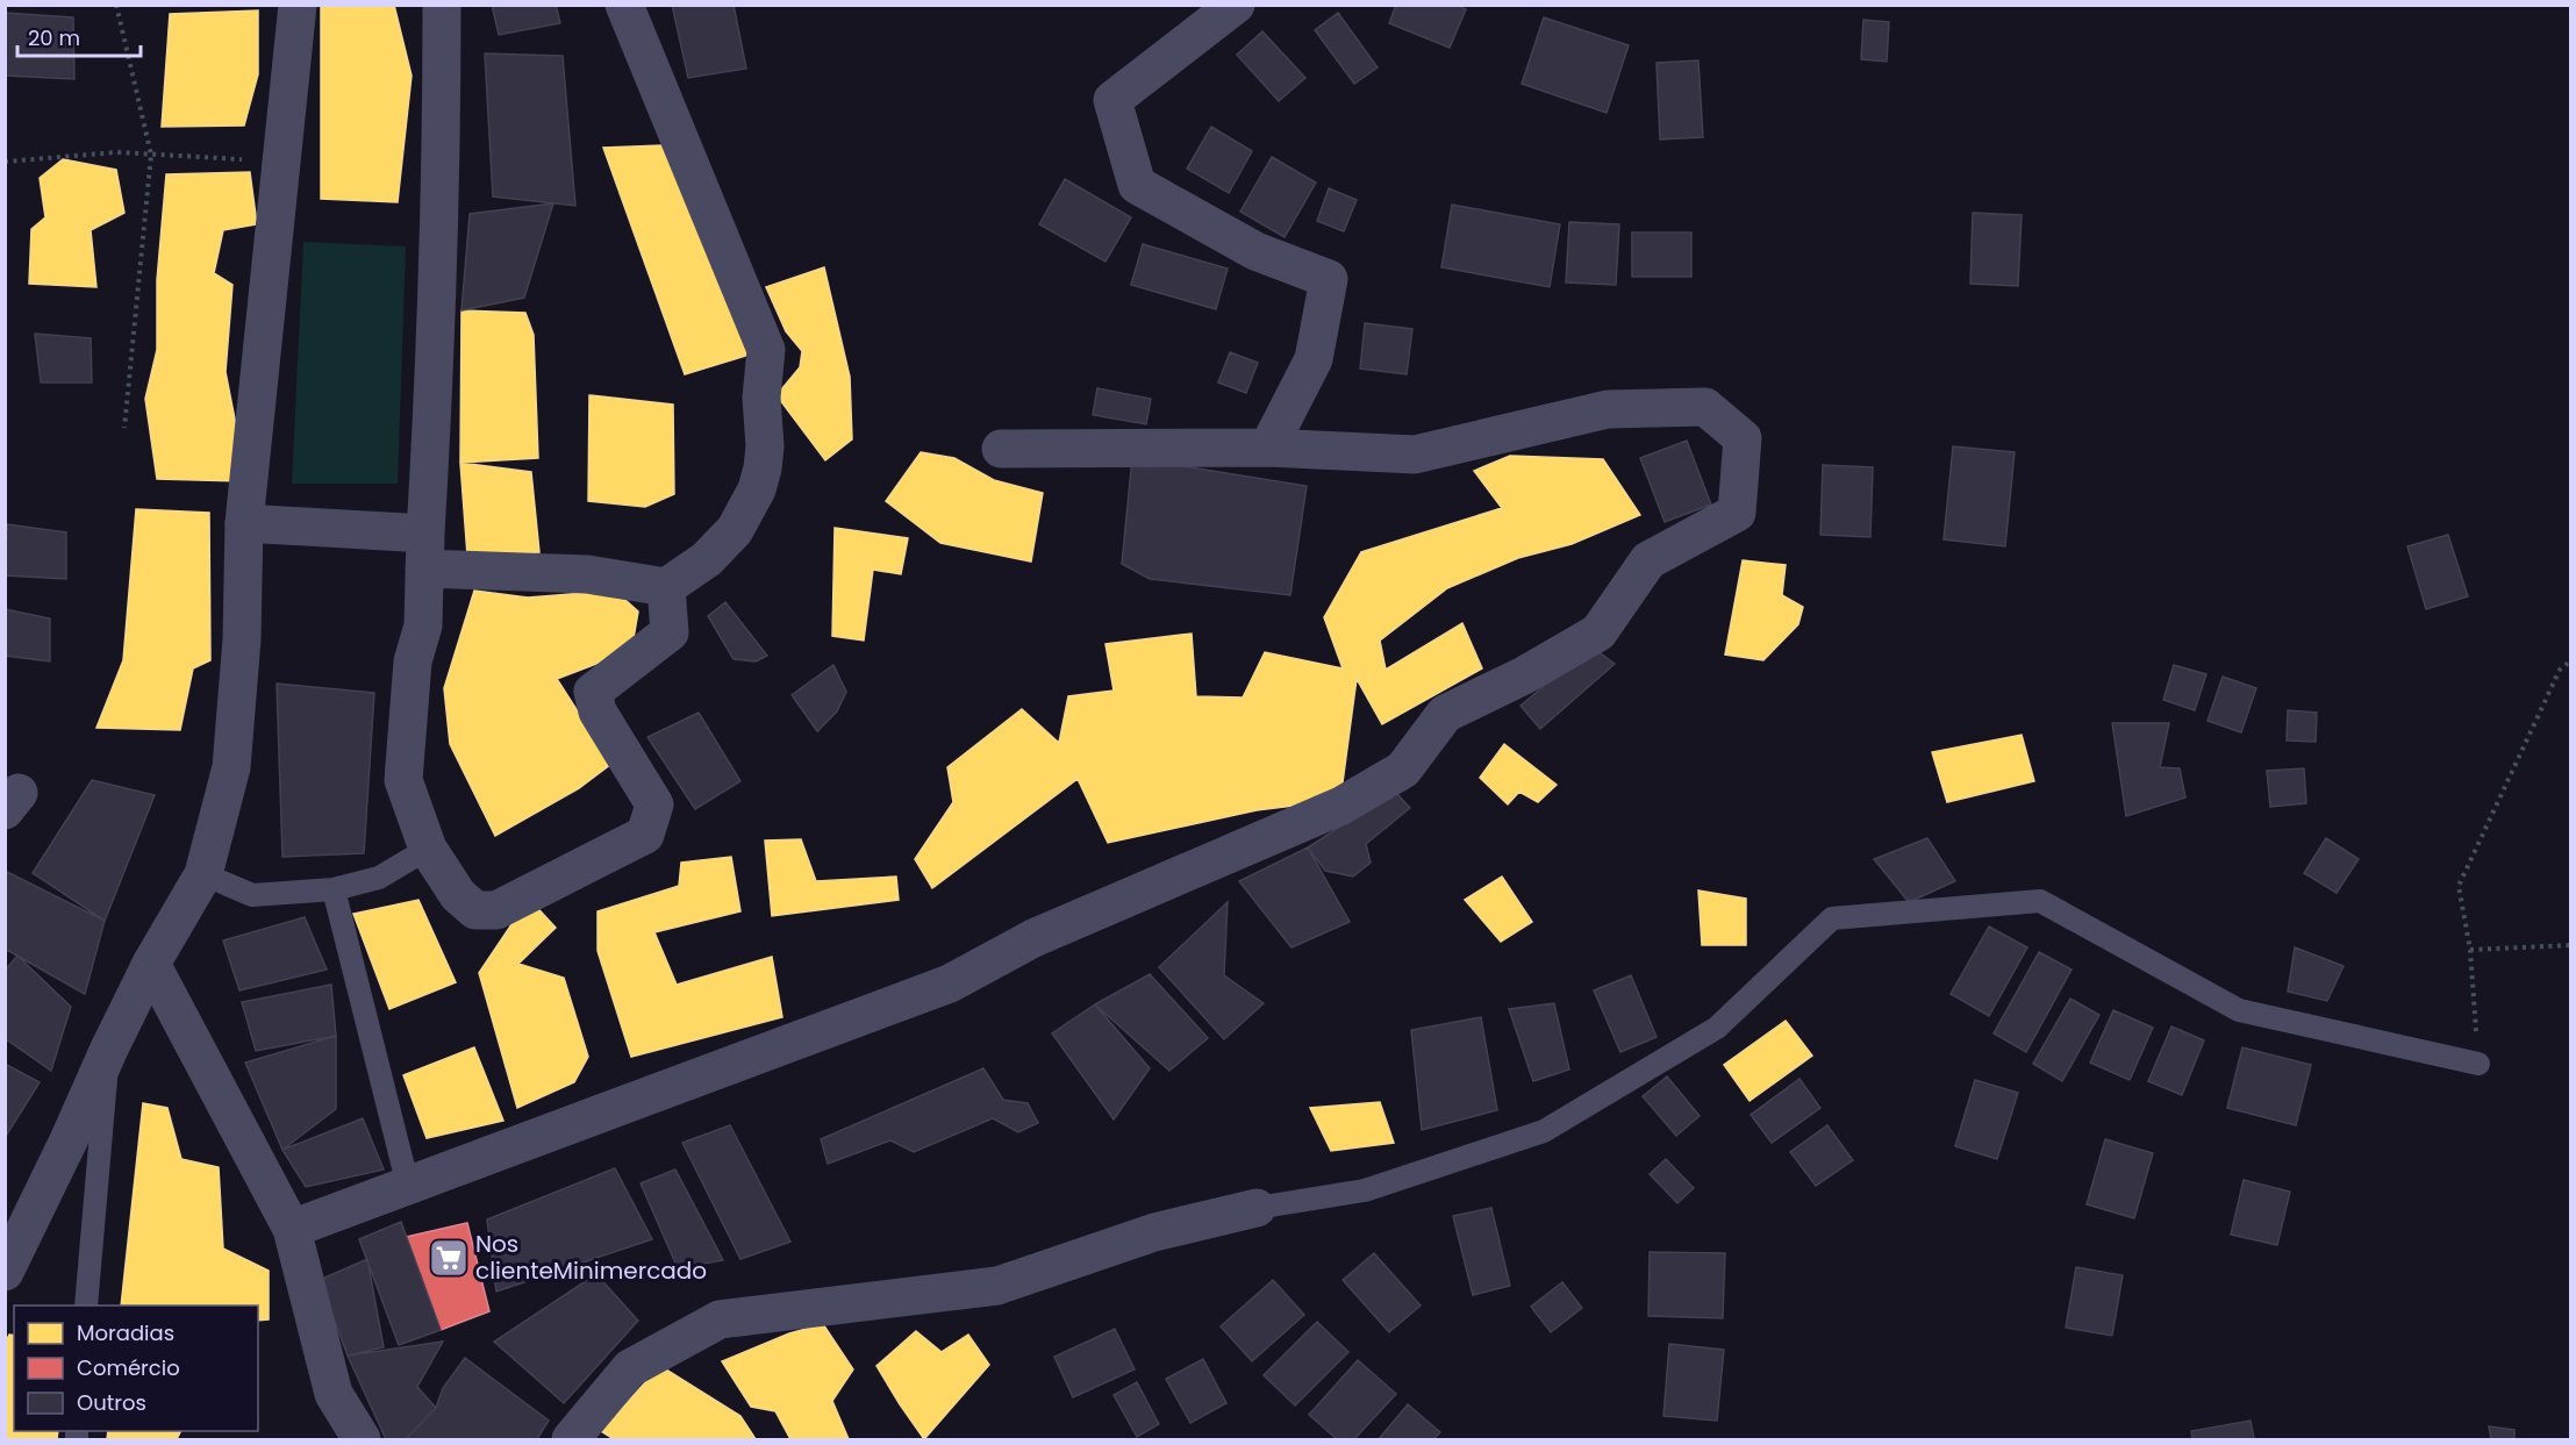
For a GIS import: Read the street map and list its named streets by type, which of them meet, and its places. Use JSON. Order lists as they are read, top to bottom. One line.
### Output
{"places":{"supermarket":["Nos clienteMinimercado"]},"legend":["Moradias","Comércio","Outros"],"scale_bar":"20 m"}
